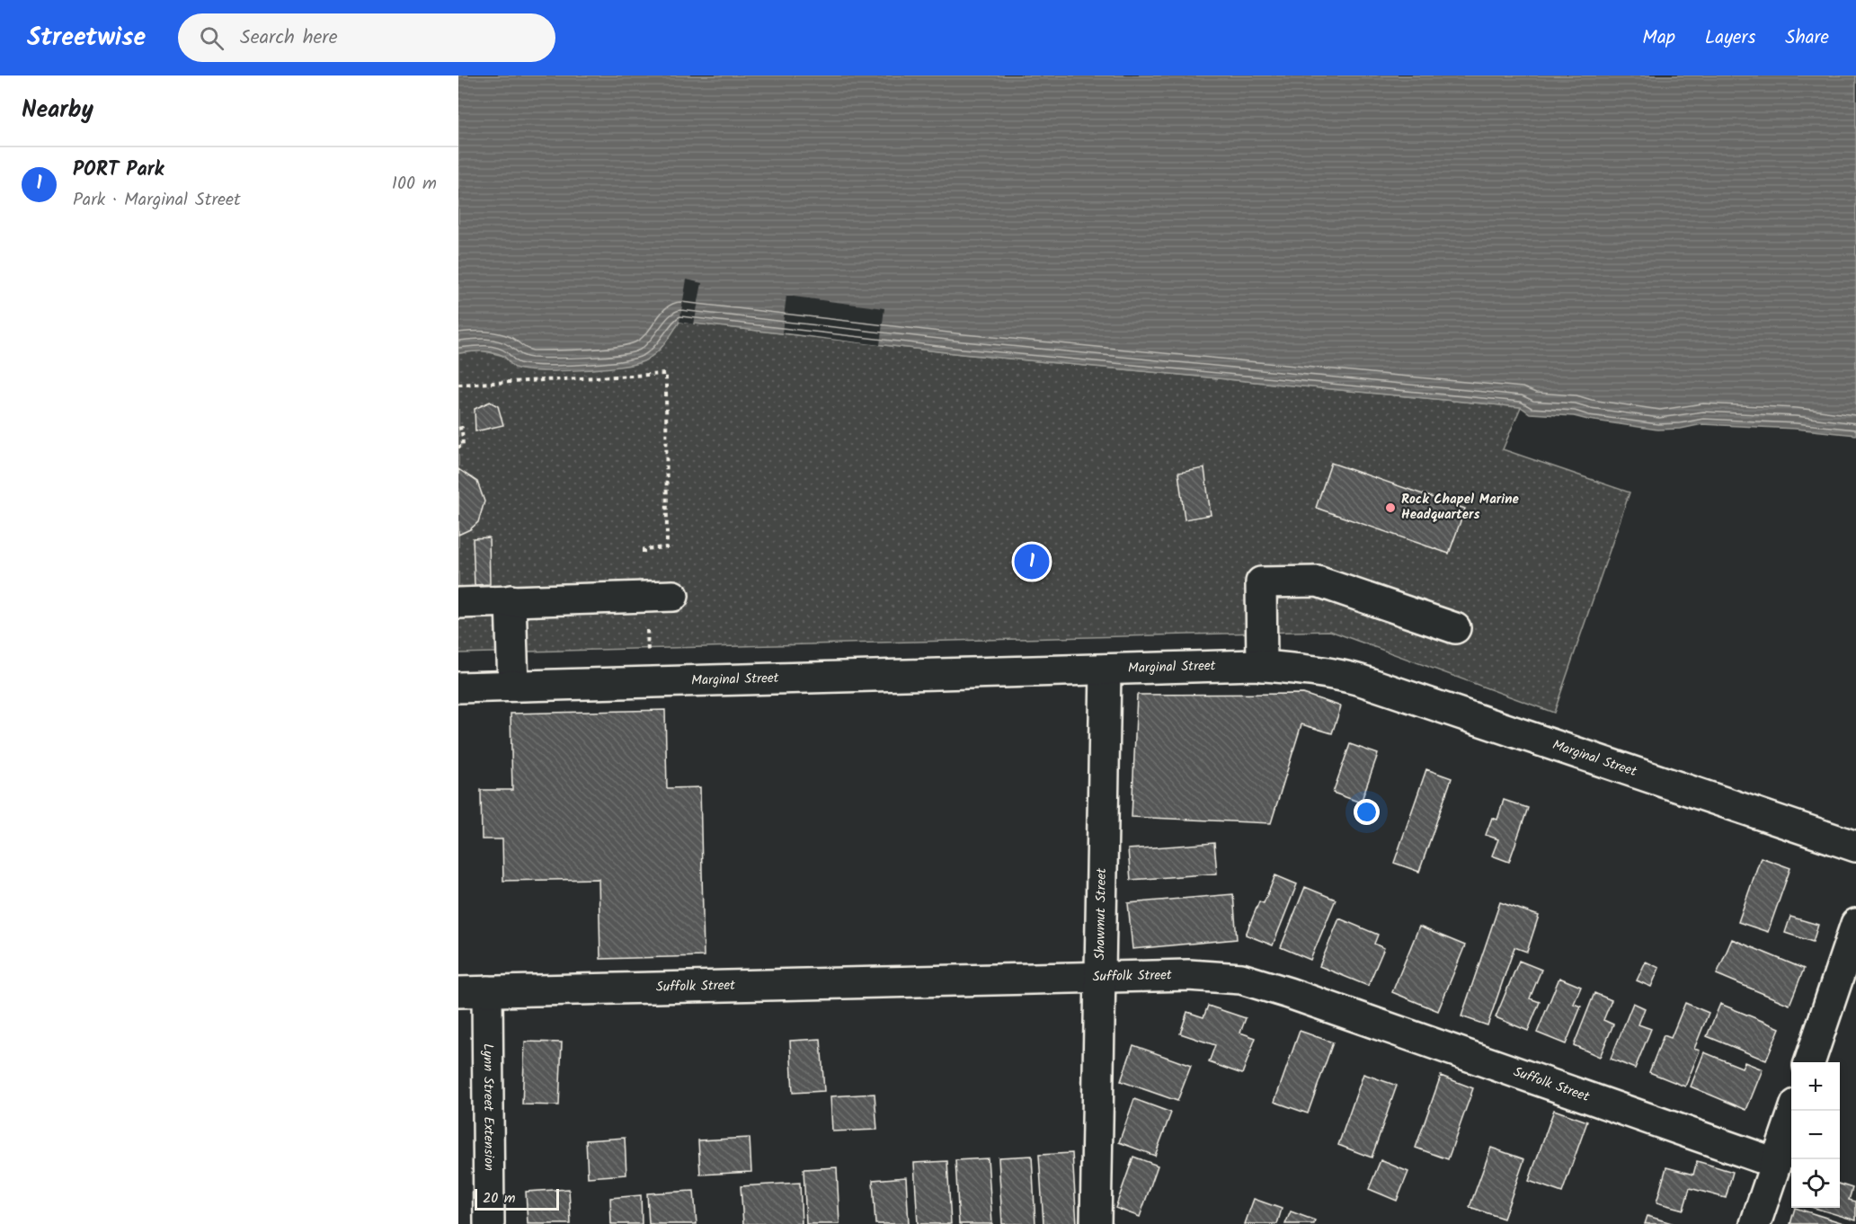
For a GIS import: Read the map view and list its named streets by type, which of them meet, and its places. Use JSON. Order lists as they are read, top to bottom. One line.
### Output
{"streets":{"street":["Marginal Street","Shawmut Street","Suffolk Street","Lynn Street Extension"]},"crossings":[["Marginal Street","Shawmut Street"],["Shawmut Street","Suffolk Street"],["Suffolk Street","Lynn Street Extension"]],"places":["Rock Chapel Marine Headquarters"],"scale_bar":"20 m","page":{"header":"Streetwise","search":"Search here","nav":["Map","Layers","Share"],"heading":"Nearby","list":[{"mark":"1","name":"PORT Park","note":"Park · Marginal Street","value":"100 m"}],"pins":"1","map_buttons":["+","−"],"scale":"20 m"}}
